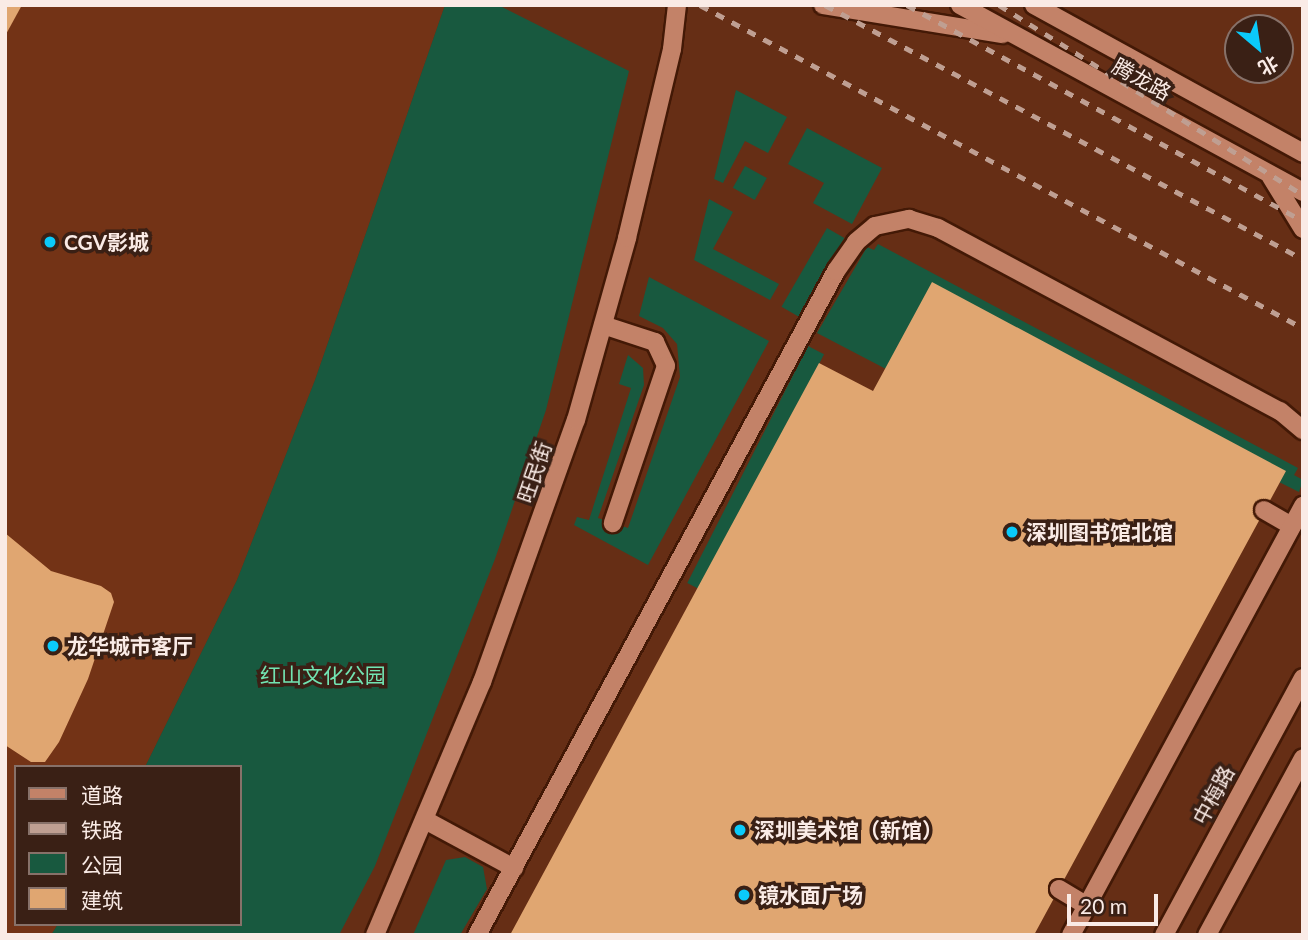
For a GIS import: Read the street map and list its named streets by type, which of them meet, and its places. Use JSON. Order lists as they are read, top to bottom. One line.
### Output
{"streets":{"main road":["腾龙路","旺民街","中梅路"]},"parks":["红山文化公园"],"places":["CGV影城","深圳图书馆北馆","龙华城市客厅","深圳美术馆（新馆）","镜水面广场"],"legend":["道路","铁路","公园","建筑"],"scale_bar":"20 m","north":"bottom right"}
